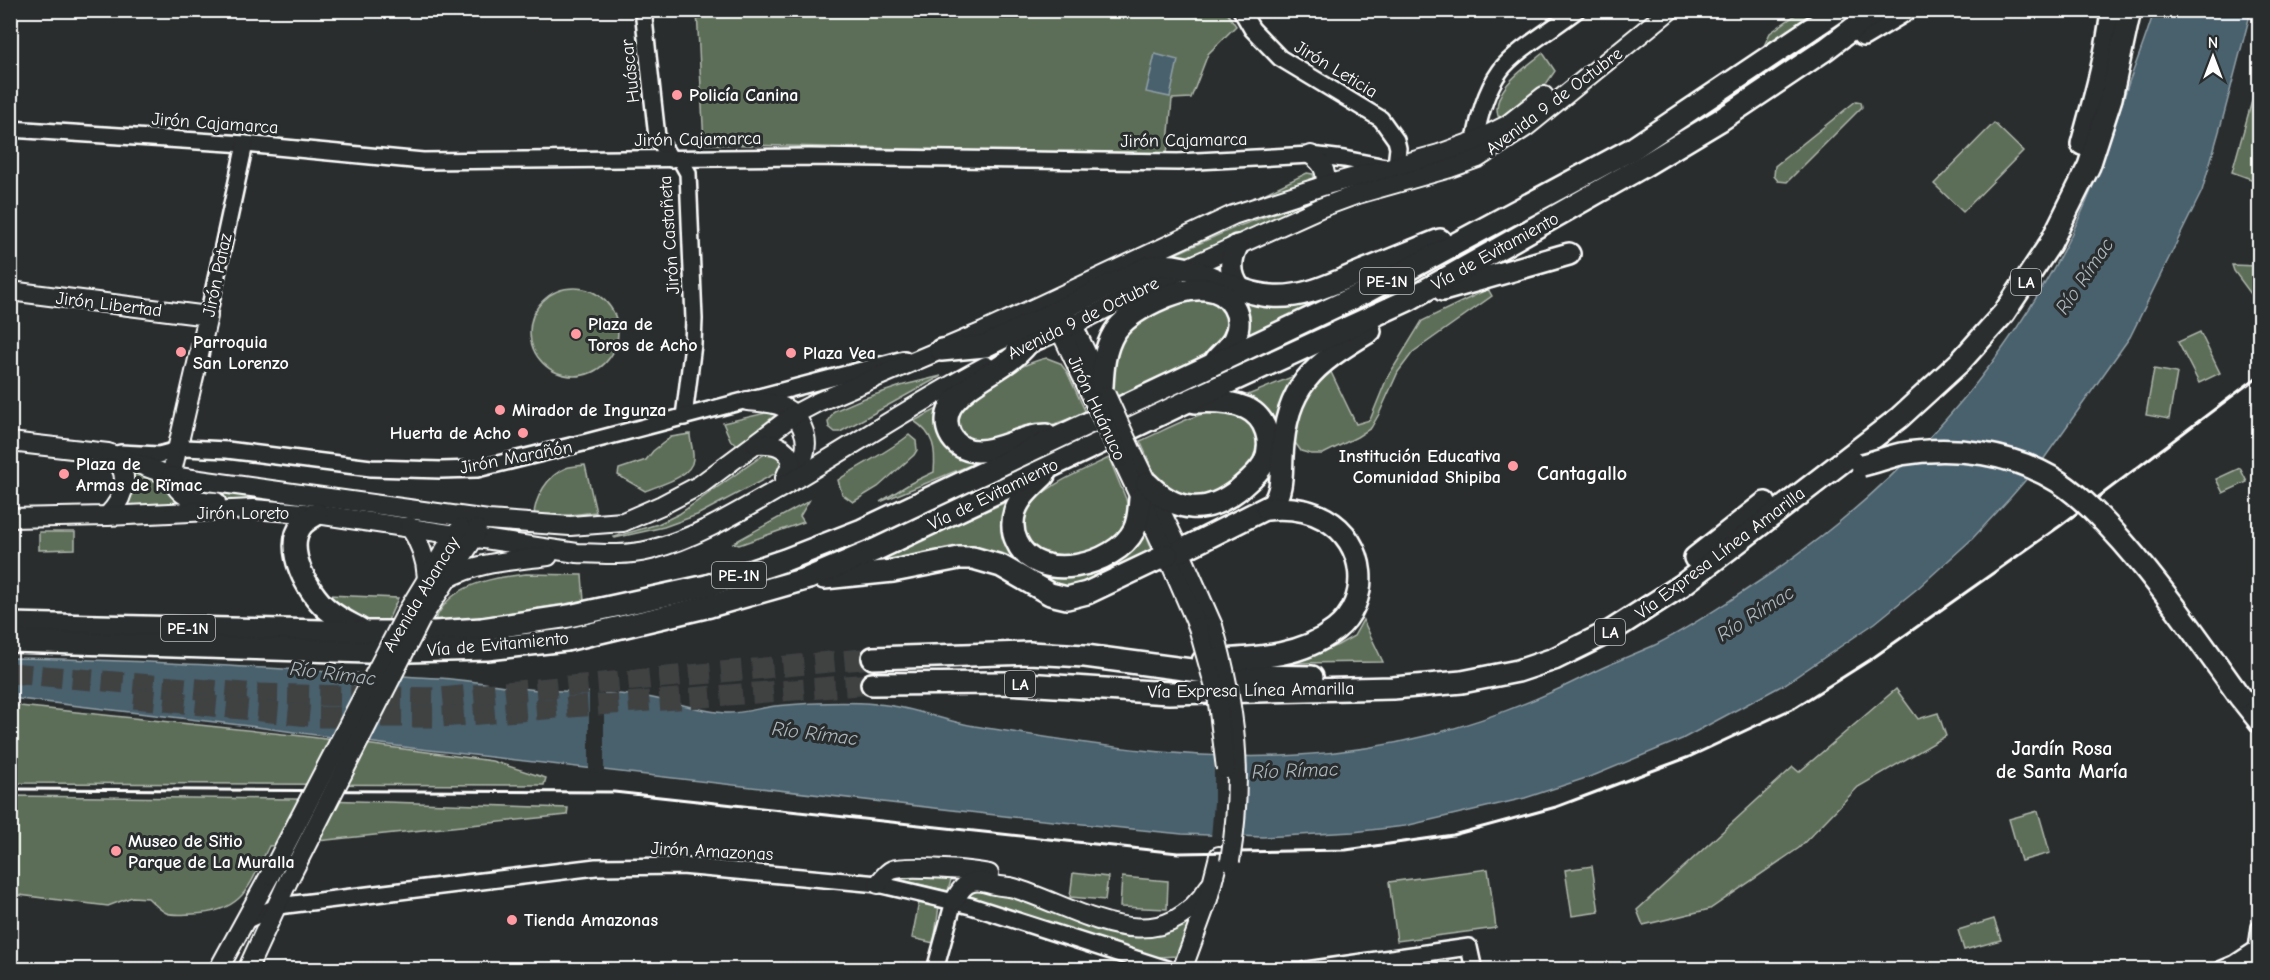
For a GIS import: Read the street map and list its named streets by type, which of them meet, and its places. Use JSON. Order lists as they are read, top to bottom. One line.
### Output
{"streets":{"highway":["Vía de Evitamiento","PE-1N","LA","Vía Expresa Línea Amarilla"],"main road":["Avenida 9 de Octubre","Jirón Pataz","Jirón Libertad","Jirón Huánuco","Jirón Marañón","Jirón Loreto","Avenida Abancay"],"street":["Jirón Leticia","Huáscar","Jirón Cajamarca","Jirón Castañeta","Jirón Amazonas"]},"crossings":[["Jirón Leticia","Avenida 9 de Octubre"],["Jirón Leticia","Jirón Cajamarca"],["Huáscar","Jirón Cajamarca"],["Huáscar","Jirón Castañeta"],["Avenida 9 de Octubre","Jirón Cajamarca"],["Avenida 9 de Octubre","Jirón Huánuco"],["Avenida 9 de Octubre","Jirón Marañón"],["Avenida 9 de Octubre","Jirón Loreto"],["Avenida 9 de Octubre","Avenida Abancay"],["Jirón Cajamarca","Jirón Castañeta"],["Jirón Cajamarca","Jirón Pataz"],["Jirón Castañeta","Jirón Marañón"],["Jirón Pataz","Jirón Libertad"],["Jirón Pataz","Jirón Marañón"],["Jirón Pataz","Jirón Loreto"],["Jirón Marañón","Jirón Loreto"],["Jirón Loreto","Avenida Abancay"],["Avenida Abancay","Jirón Amazonas"]],"districts":["Cantagallo","Jardín Rosa de Santa María"],"water":["Río Rímac"],"places":["Policía Canina","Plaza de Toros de Acho","Parroquia San Lorenzo","Plaza Vea","Mirador de Ingunza","Huerta de Acho","Institución Educativa Comunidad Shipiba","Plaza de Armas de Rïmac","Museo de Sitio Parque de La Muralla","Tienda Amazonas"],"north":"top"}
